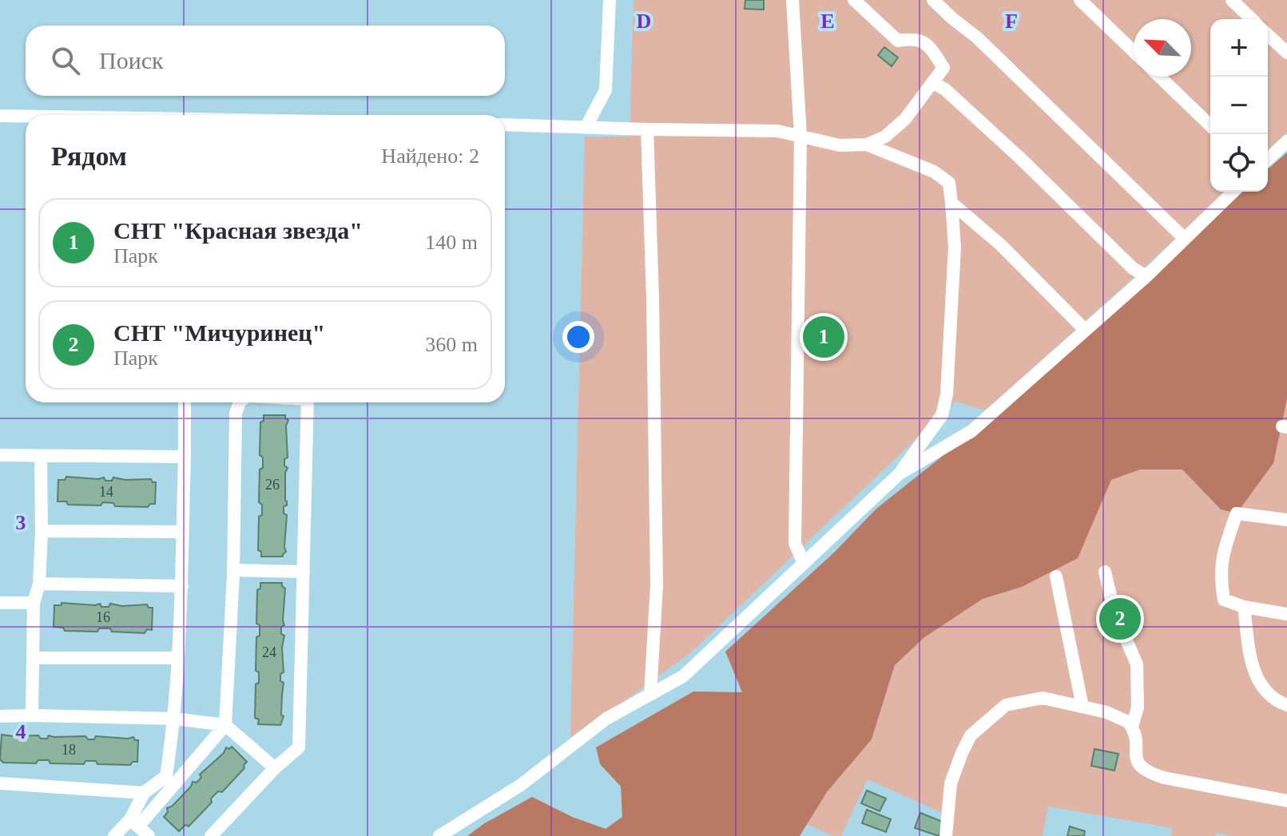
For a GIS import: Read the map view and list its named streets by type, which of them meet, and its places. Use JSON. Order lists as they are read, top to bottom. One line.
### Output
{"house_numbers":["26","14","16","24","18"],"north":"top left","page":{"map_buttons":["+","−"],"search":"Поиск","heading":["Рядом","Найдено: 2"],"list":[{"mark":"1","name":"СНТ \"Красная звезда\"","note":"Парк","value":"140 m"},{"mark":"2","name":"СНТ \"Мичуринец\"","note":"Парк","value":"360 m"}],"pins":["1","2"]},"grid":{"columns":["D","E","F"],"rows":["3","4"]}}
